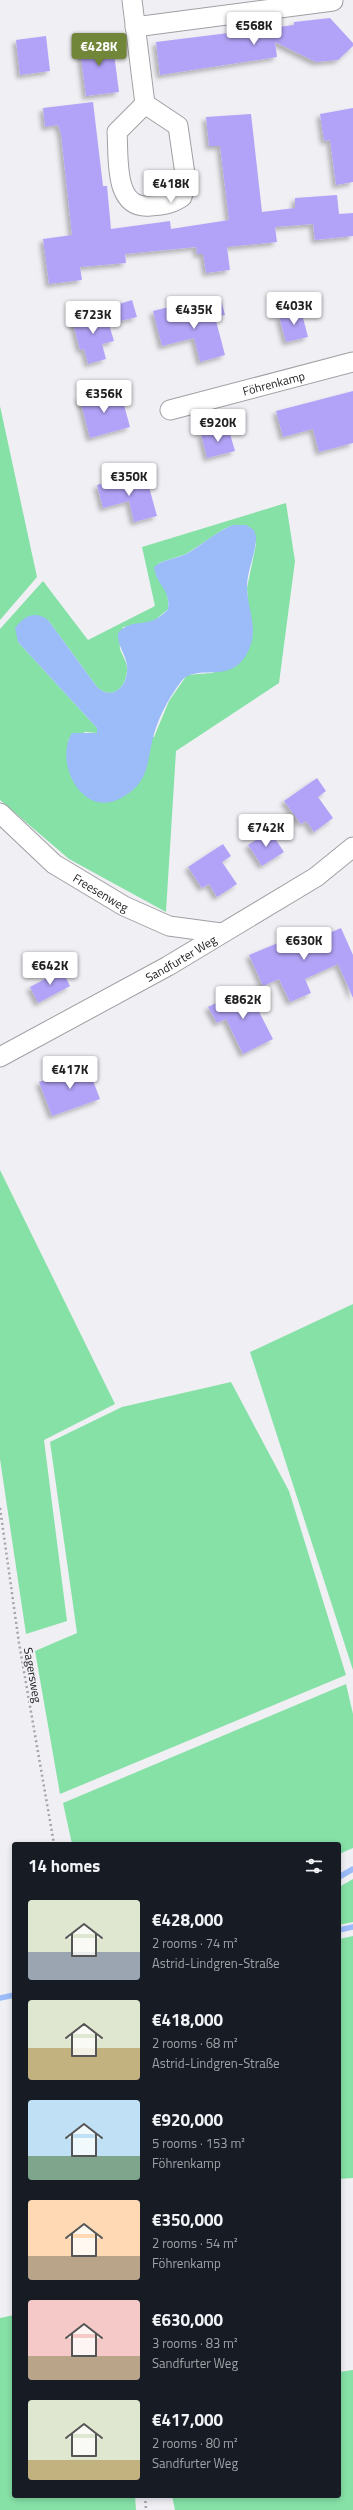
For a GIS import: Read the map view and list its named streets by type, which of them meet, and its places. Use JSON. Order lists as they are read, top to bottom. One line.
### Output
{"streets":{"street":["Föhrenkamp","Freesenweg","Sandfurter Weg"],"path":["Sagersweg"]},"crossings":[["Freesenweg","Sandfurter Weg"]],"page":{"price":["€568K","€428K","€418K","€403K","€435K","€723K","€356K","€920K","€350K","€742K","€630K","€642K","€862K","€417K"],"heading":"14 homes","list":[{"name":"€428,000","note":"2 rooms · 74 m² · Astrid-Lindgren-Straße"},{"name":"€418,000","note":"2 rooms · 68 m² · Astrid-Lindgren-Straße"},{"name":"€920,000","note":"5 rooms · 153 m² · Föhrenkamp"},{"name":"€350,000","note":"2 rooms · 54 m² · Föhrenkamp"},{"name":"€630,000","note":"3 rooms · 83 m² · Sandfurter Weg"},{"name":"€417,000","note":"2 rooms · 80 m² · Sandfurter Weg"}]}}
